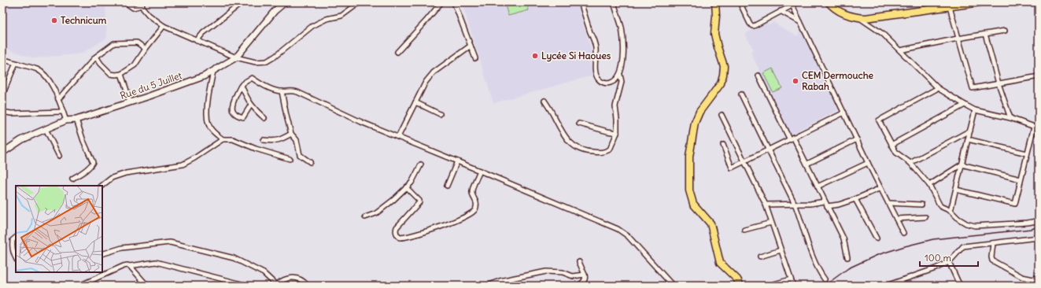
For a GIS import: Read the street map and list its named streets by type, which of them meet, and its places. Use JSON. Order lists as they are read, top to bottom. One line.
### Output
{"streets":{"street":["Rue du 5 Juillet"]},"places":["Technicum","Lycée Si Haoues","CEM Dermouche Rabah"],"scale_bar":"100 m"}
